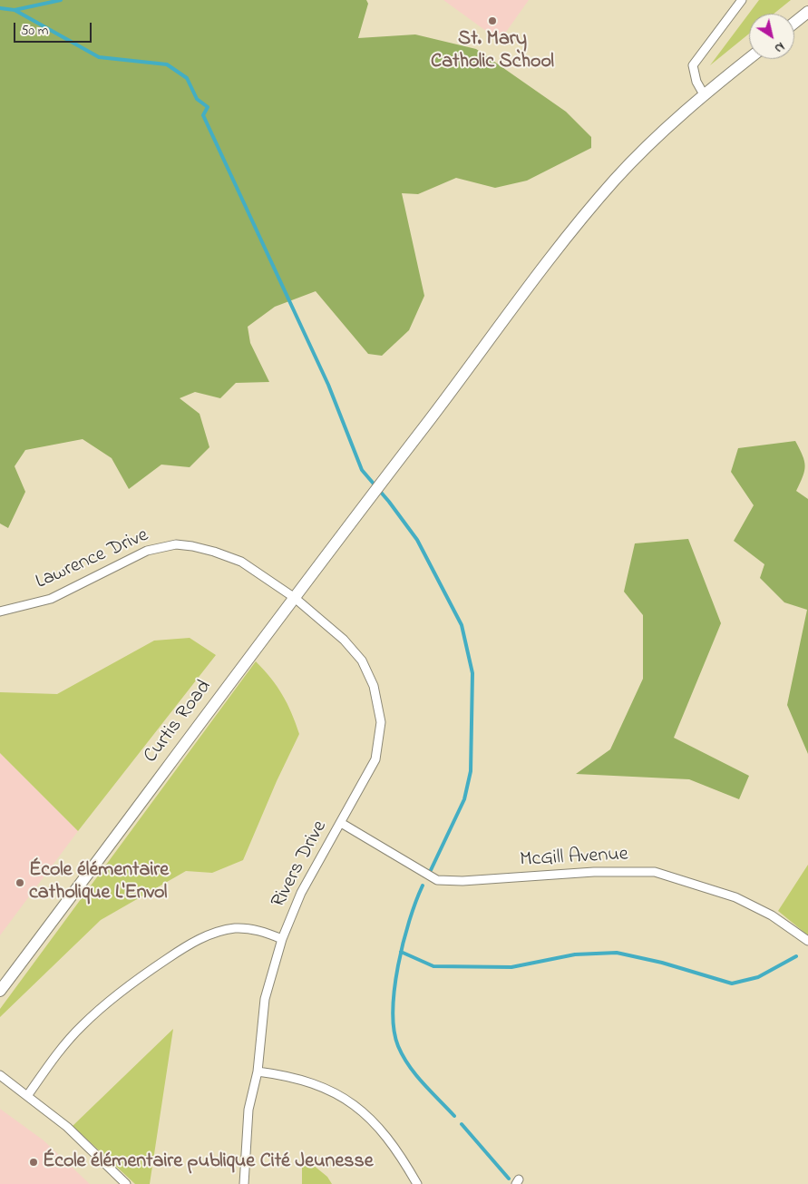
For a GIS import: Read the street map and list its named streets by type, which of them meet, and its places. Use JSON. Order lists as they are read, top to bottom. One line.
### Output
{"streets":{"main road":["Curtis Road"],"street":["Lawrence Drive","McGill Avenue","Rivers Drive"]},"crossings":[["Lawrence Drive","Curtis Road"],["Lawrence Drive","Rivers Drive"],["Curtis Road","Rivers Drive"],["McGill Avenue","Rivers Drive"]],"places":["St. Mary Catholic School","École élémentaire catholique L'Envol","École élémentaire publique Cité Jeunesse"],"scale_bar":"50 m","north":"bottom right"}
